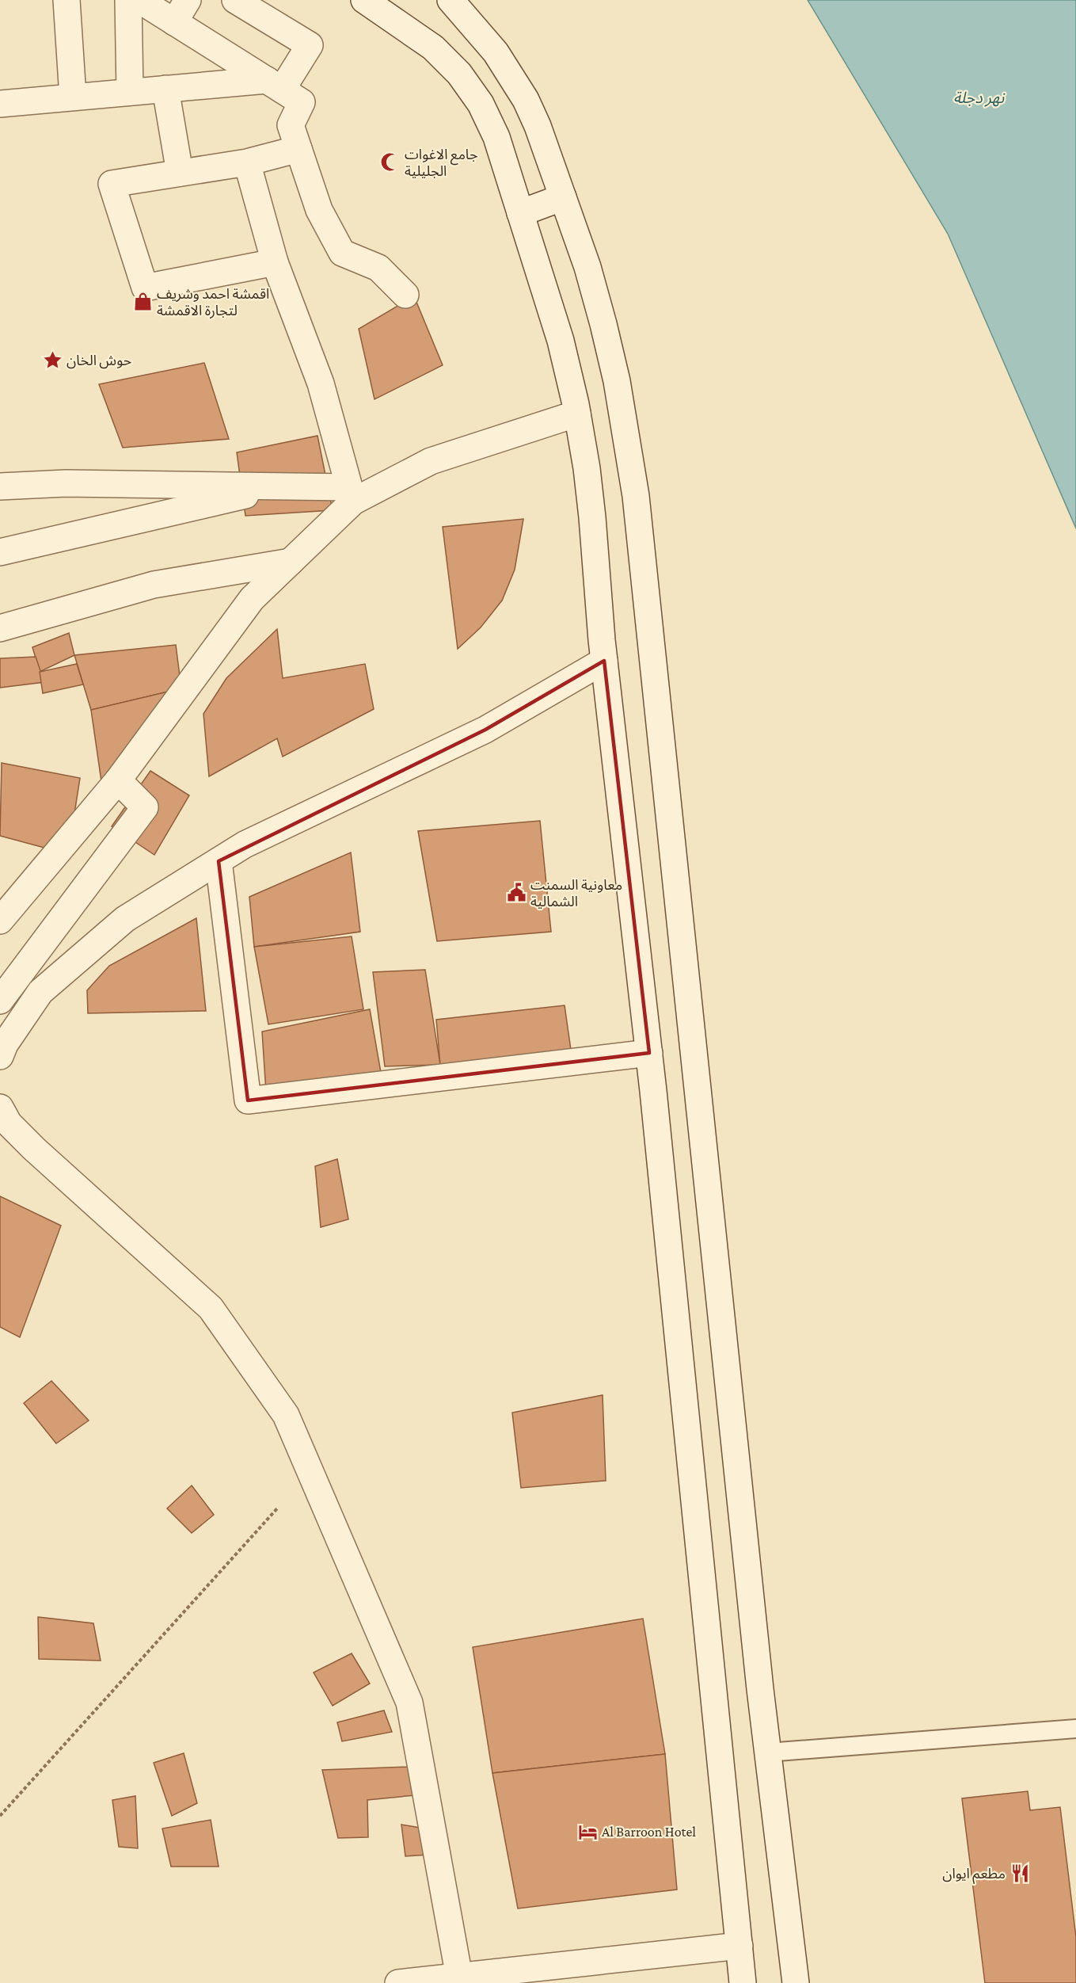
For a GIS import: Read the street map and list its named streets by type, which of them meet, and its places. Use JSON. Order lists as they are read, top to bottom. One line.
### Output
{"water":["نهر دجلة"],"places":{"mosque":["جامع الاغوات الجليلية"],"shop":["اقمشة احمد وشريف لتجارة الاقمشة"],"place":["حوش الخان"],"public building":["معاونية السمنت الشمالية"],"hotel":["Al Barroon Hotel"],"restaurant":["مطعم ايوان"]}}
